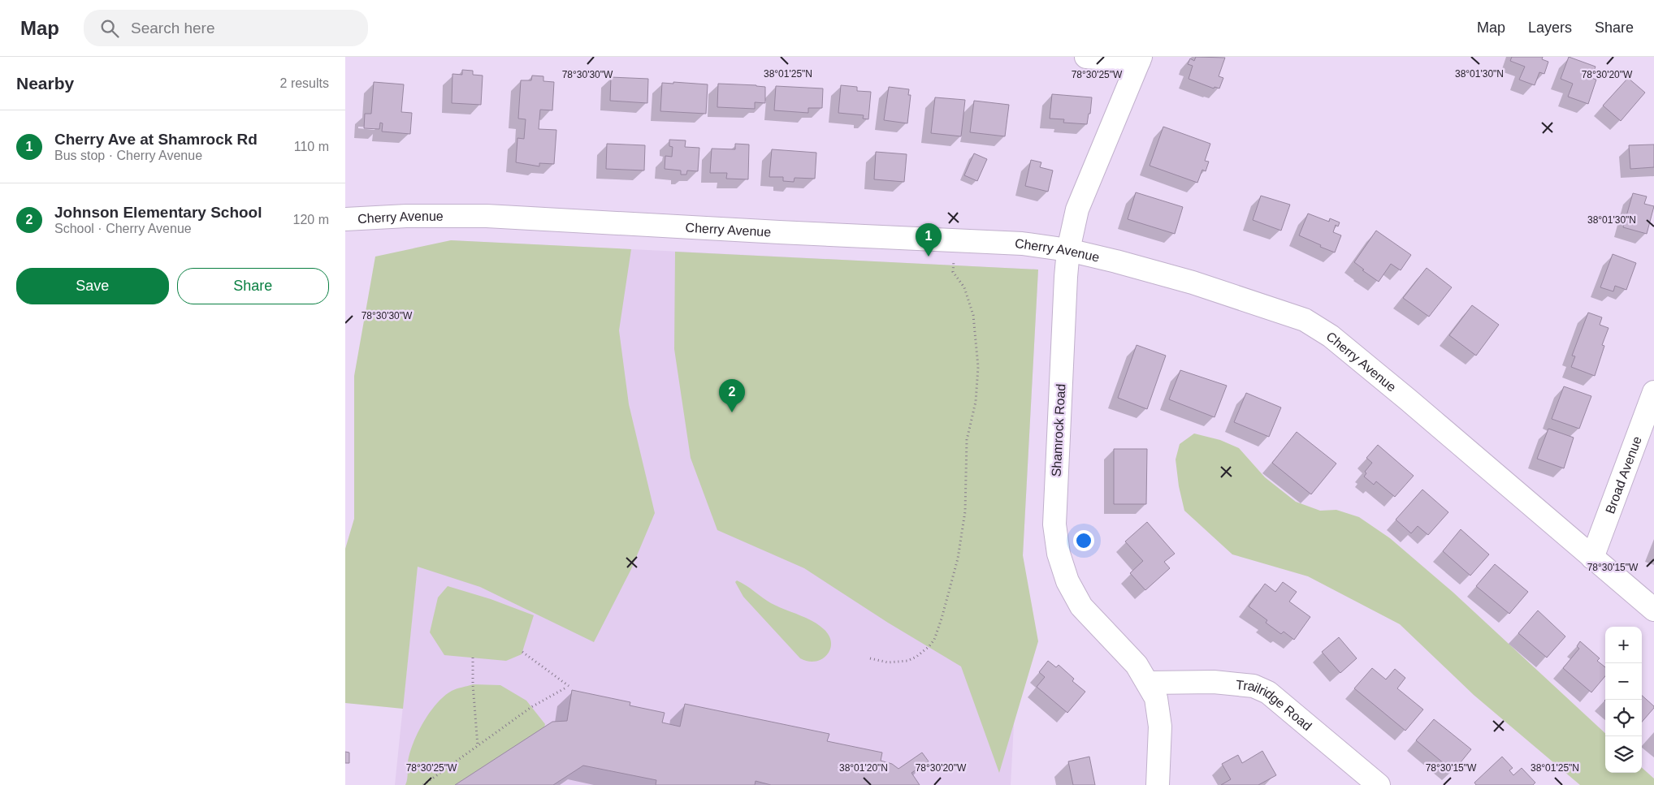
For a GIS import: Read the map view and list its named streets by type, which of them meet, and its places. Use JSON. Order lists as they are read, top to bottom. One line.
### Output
{"streets":{"street":["Cherry Avenue","Shamrock Road","Broad Avenue","Trailridge Road"]},"crossings":[["Cherry Avenue","Shamrock Road"],["Cherry Avenue","Broad Avenue"],["Shamrock Road","Trailridge Road"]],"page":{"header":"Map","search":"Search here","nav":["Map","Layers","Share"],"heading":["Nearby","2 results"],"list":[{"mark":"1","name":"Cherry Ave at Shamrock Rd","note":"Bus stop · Cherry Avenue","value":"110 m"},{"mark":"2","name":"Johnson Elementary School","note":"School · Cherry Avenue","value":"120 m"}],"pins":["1","2"],"buttons":["Save","Share"],"map_buttons":["+","−"]},"coordinates":["38°01'25\"N","38°01'30\"N","78°30'30\"W","78°30'25\"W","78°30'20\"W","78°30'15\"W","38°01'20\"N"]}
